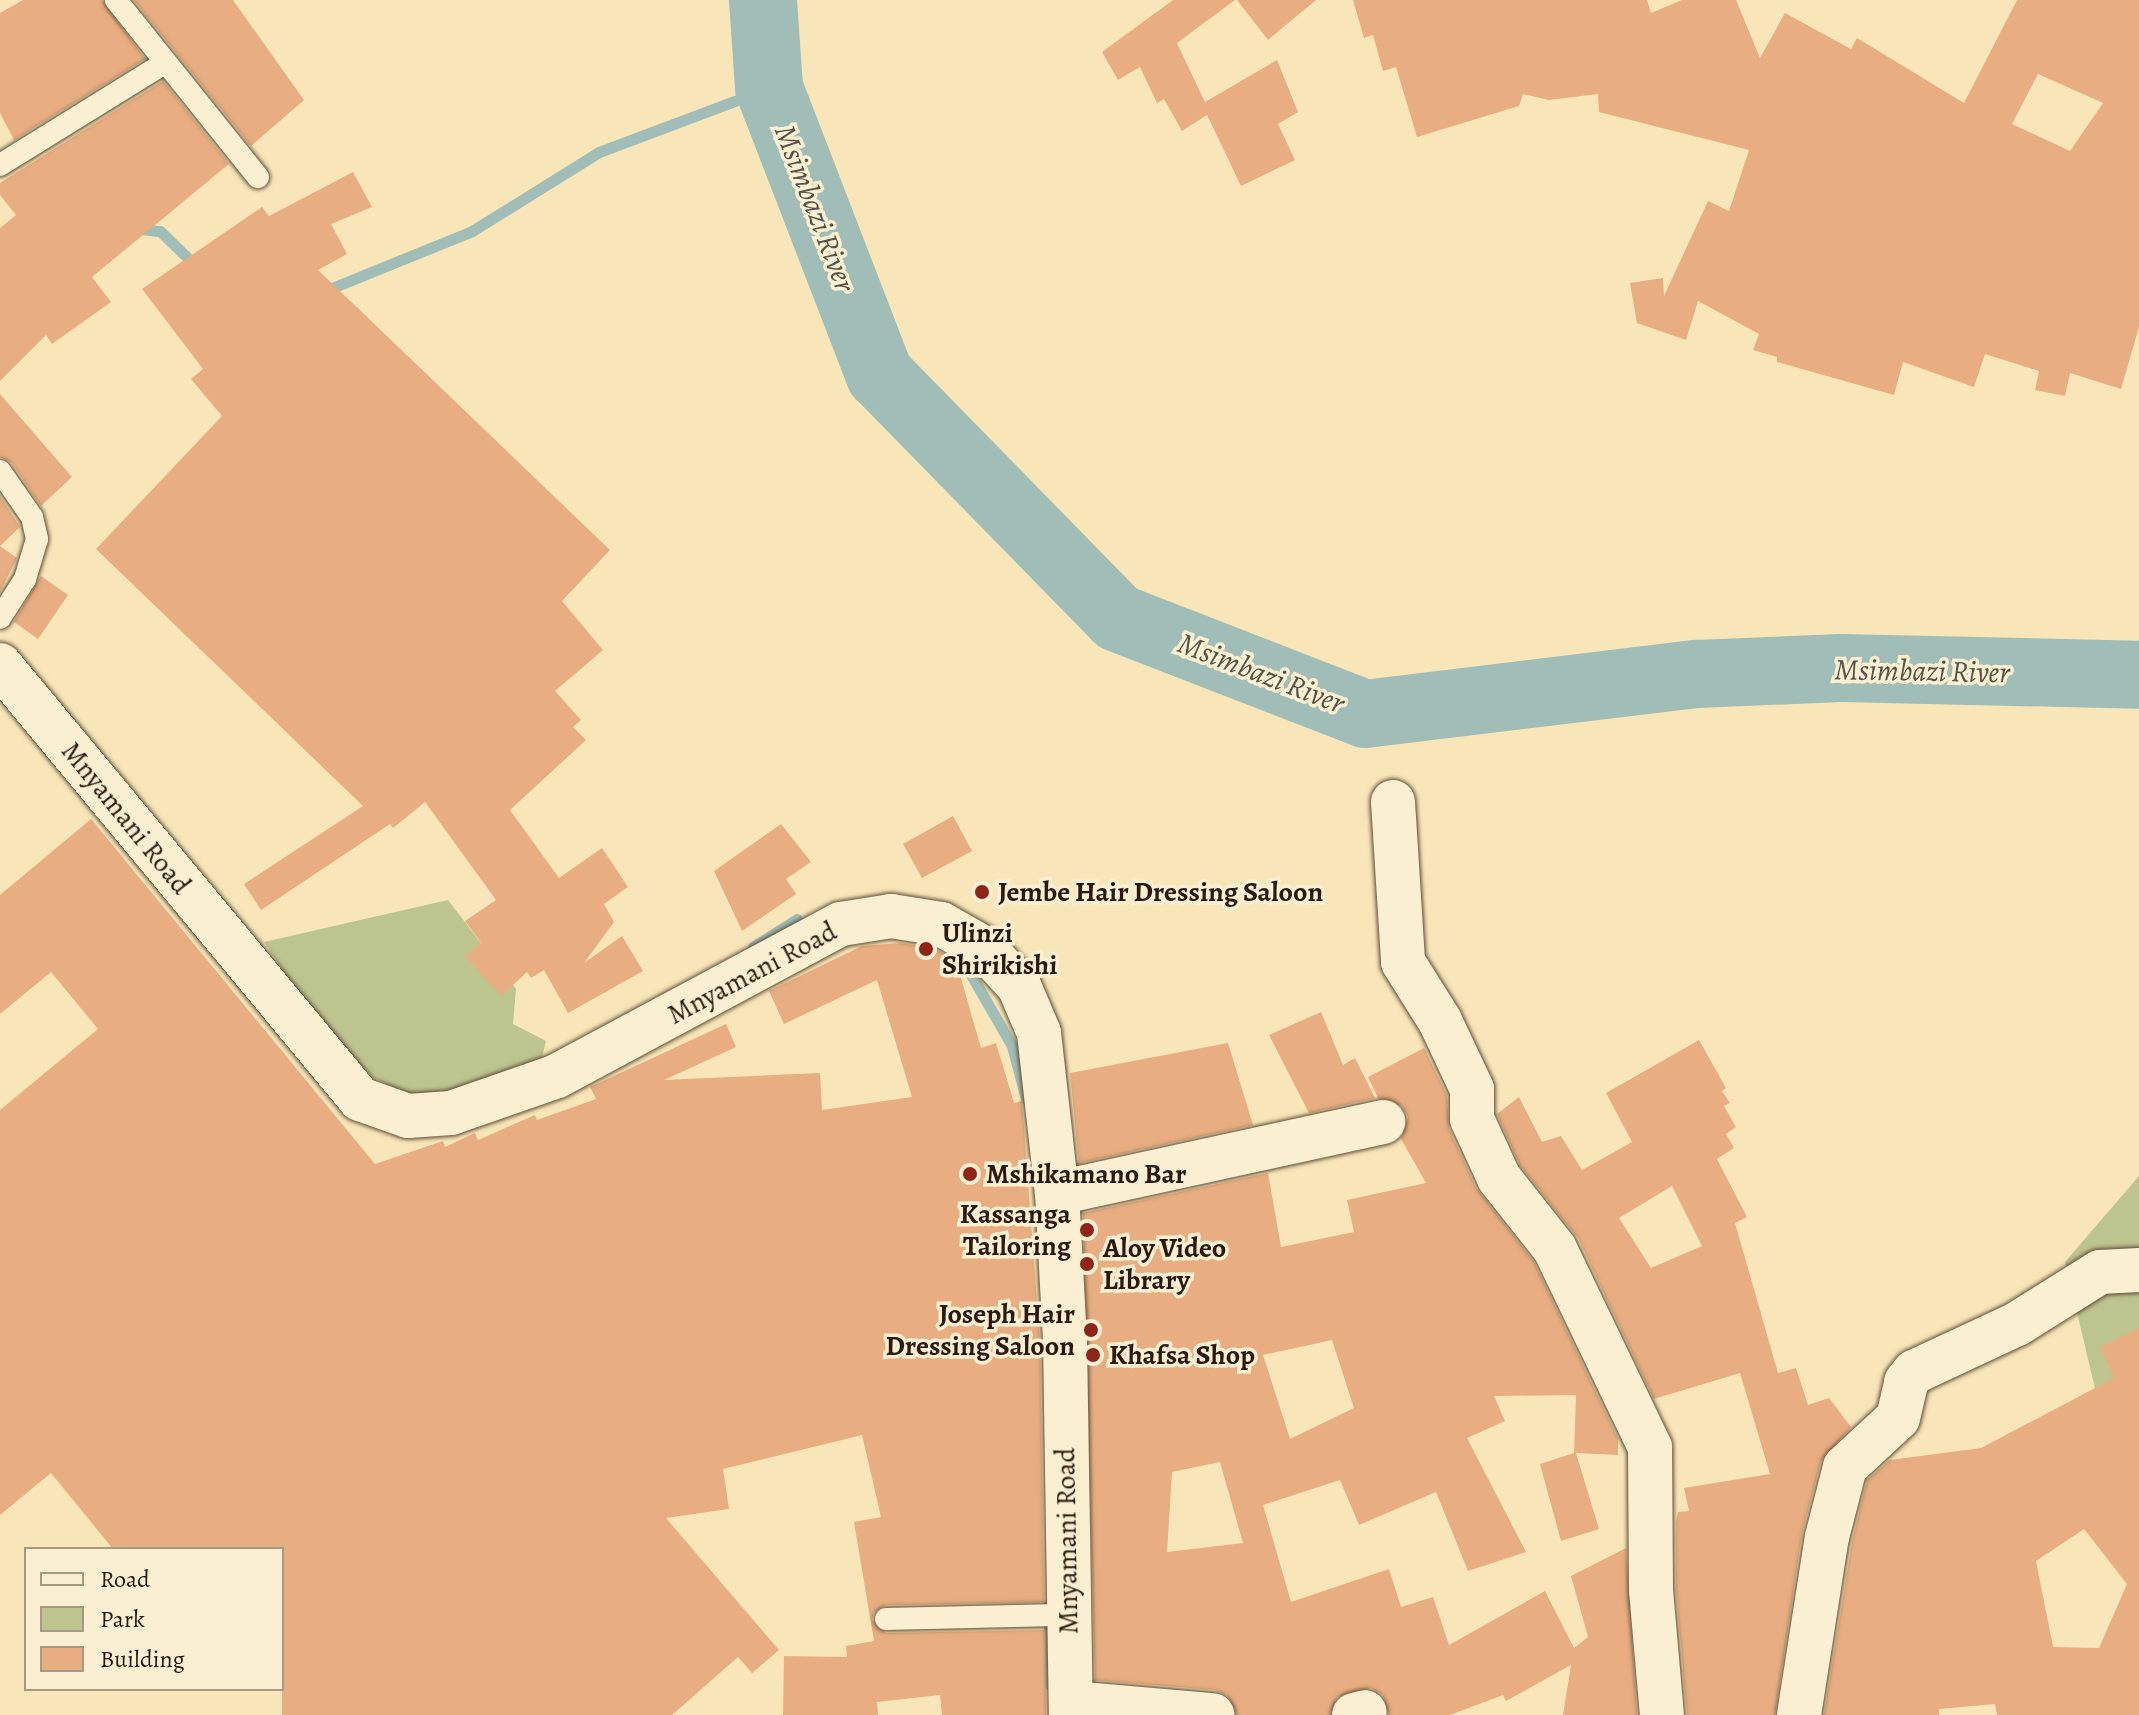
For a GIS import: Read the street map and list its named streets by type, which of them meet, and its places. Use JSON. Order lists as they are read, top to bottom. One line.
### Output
{"streets":{"street":["Mnyamani Road"]},"water":["Msimbazi River"],"places":["Jembe Hair Dressing Saloon","Ulinzi Shirikishi","Mshikamano Bar","Kassanga Tailoring","Aloy Video Library","Joseph Hair Dressing Saloon","Khafsa Shop"],"legend":["Road","Park","Building"]}
